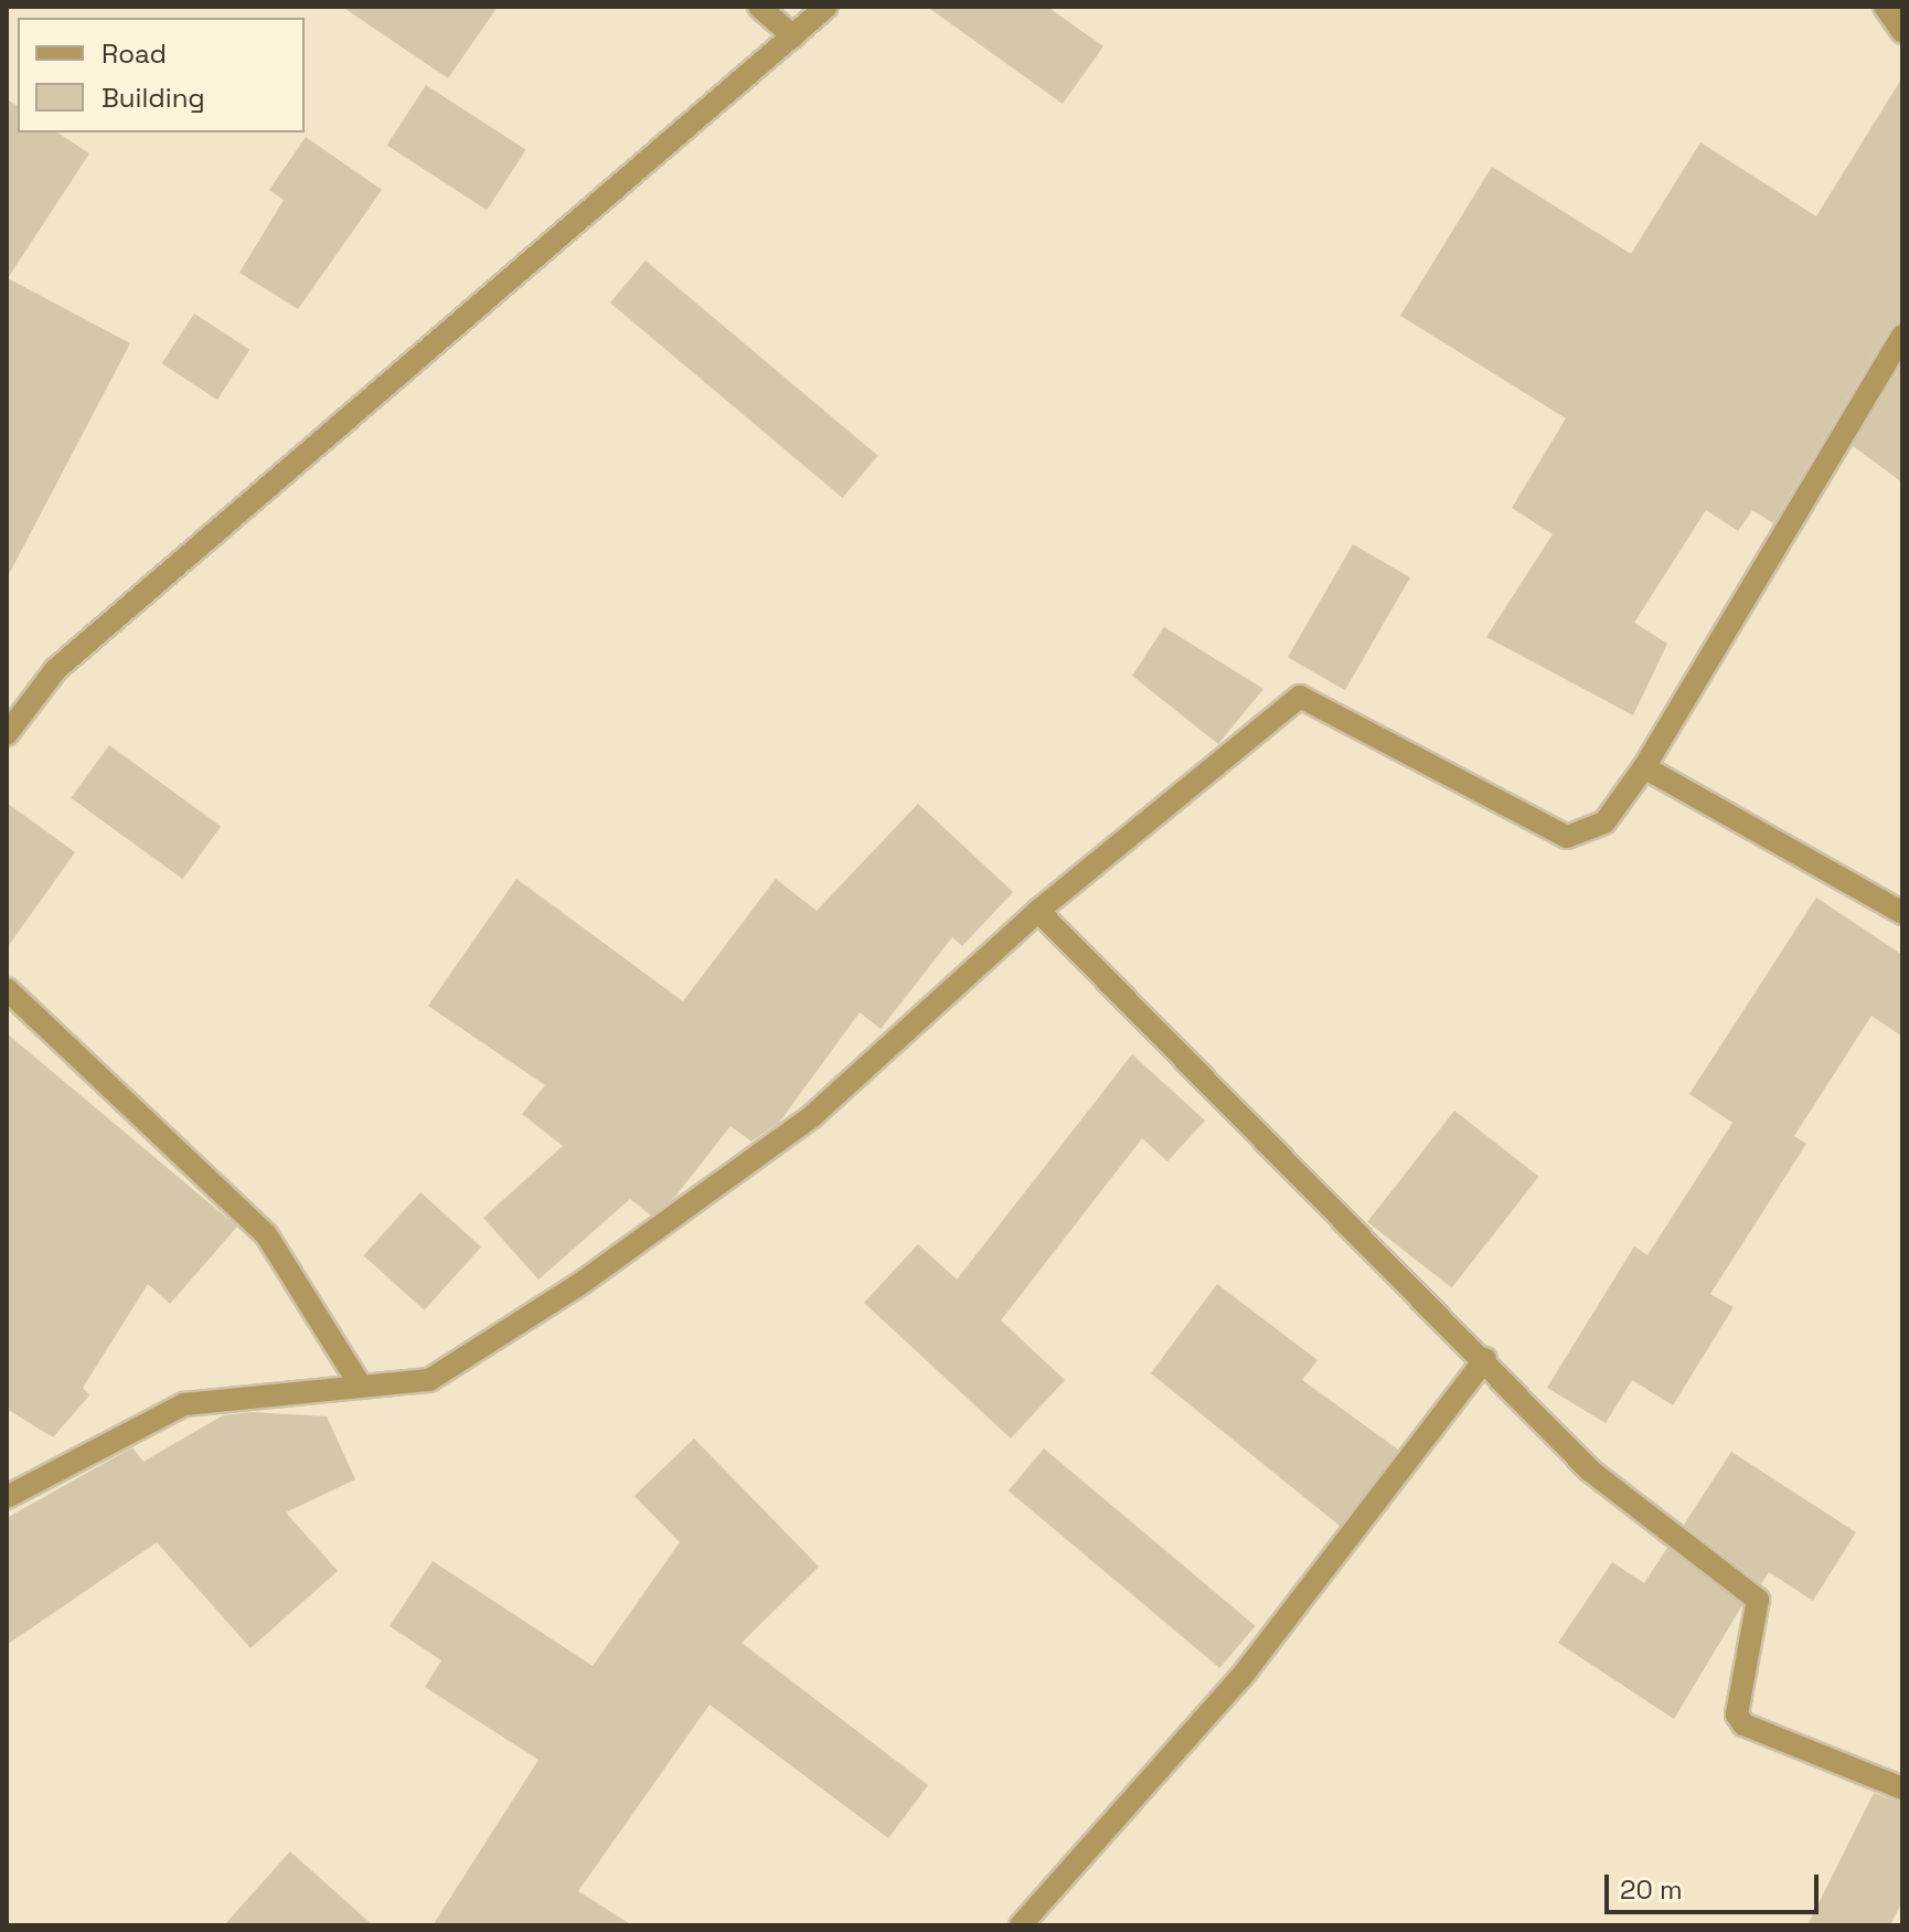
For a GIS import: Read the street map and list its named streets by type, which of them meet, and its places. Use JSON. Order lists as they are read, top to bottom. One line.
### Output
{"legend":["Road","Building"],"scale_bar":"20 m"}
